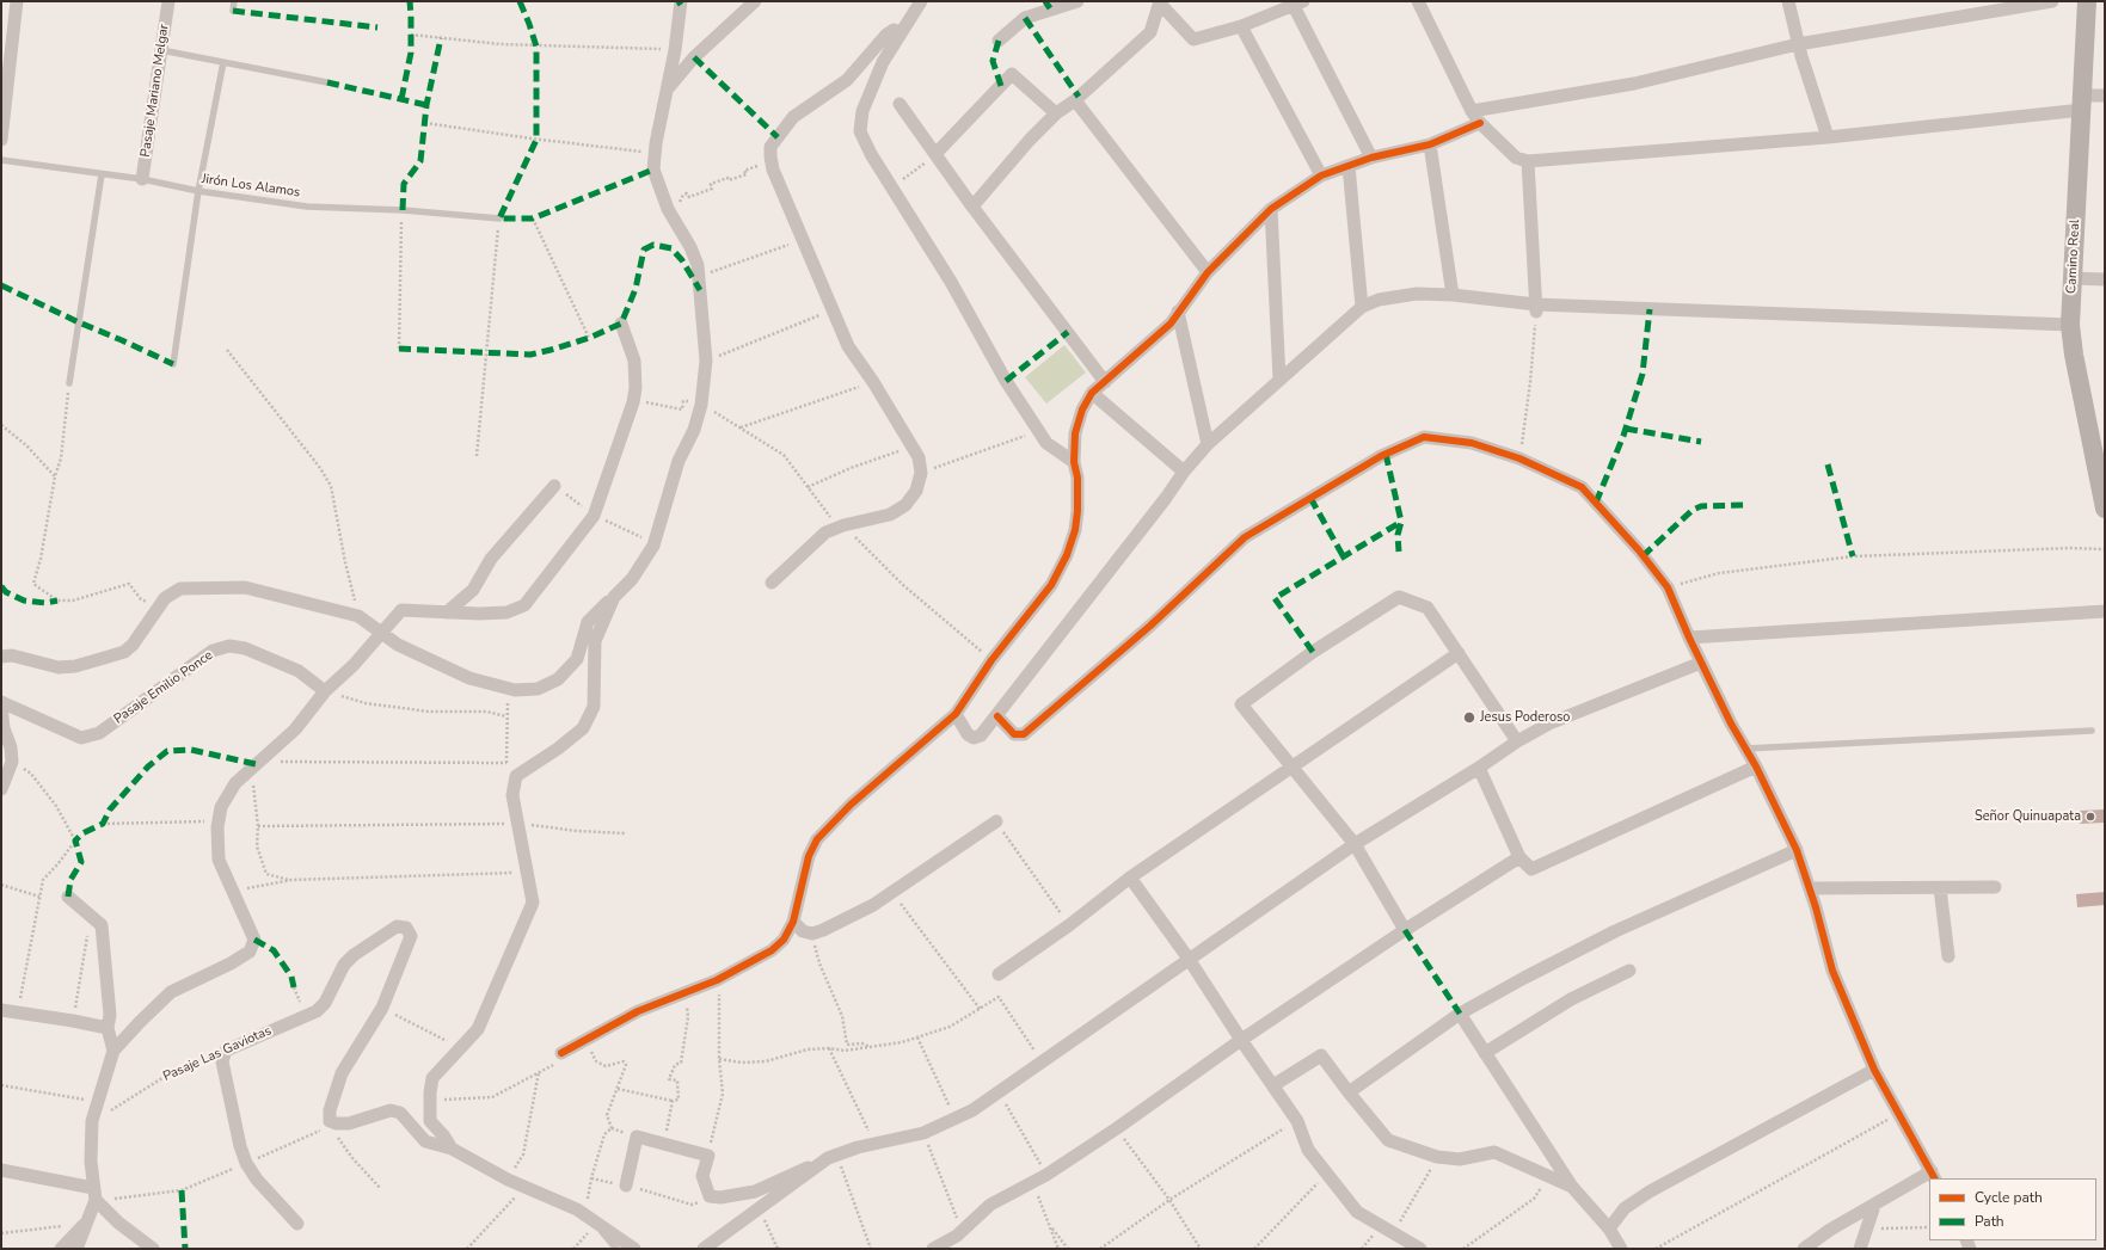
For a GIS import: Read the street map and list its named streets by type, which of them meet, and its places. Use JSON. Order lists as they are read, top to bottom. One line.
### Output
{"streets":{"street":["Pasaje Mariano Melgar","Camino Real","Pasaje Emilio Ponce","Pasaje Las Gaviotas"],"lane":["Jirón Los Alamos"]},"crossings":[["Pasaje Mariano Melgar","Jirón Los Alamos"]],"places":["Jesus Poderoso","Señor Quinuapata"],"legend":["Cycle path","Path"]}
